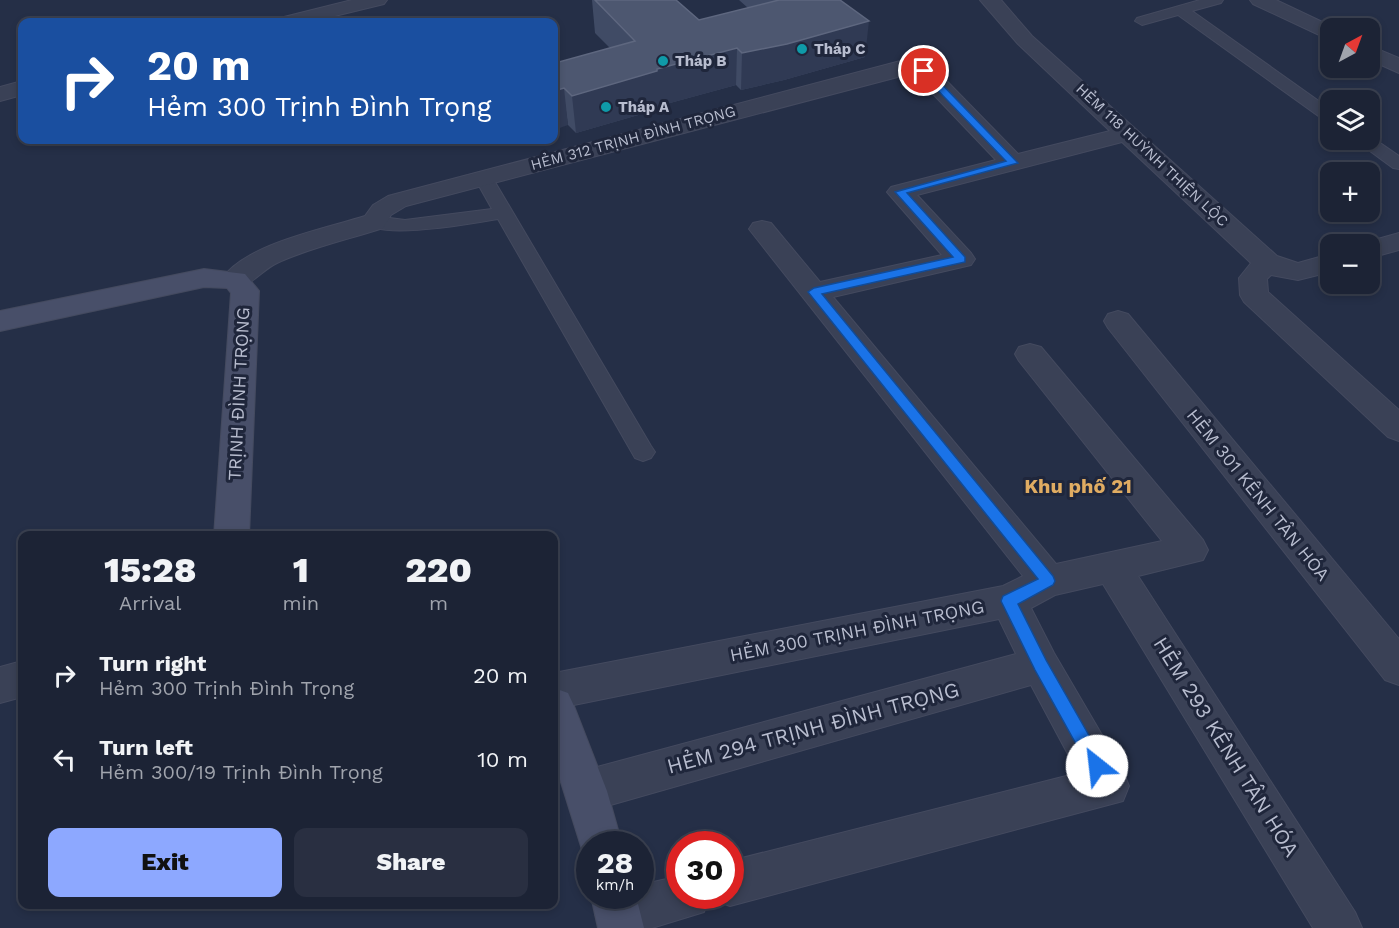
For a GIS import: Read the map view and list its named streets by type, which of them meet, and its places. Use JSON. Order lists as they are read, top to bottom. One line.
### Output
{"streets":{"street":["HẺM 312 TRỊNH ĐÌNH TRỌNG","HẺM 118 HUỲNH THIỆN LỘC","TRỊNH ĐÌNH TRỌNG","HẺM 301 KÊNH TÂN HÓA","HẺM 300 TRỊNH ĐÌNH TRỌNG","HẺM 294 TRỊNH ĐÌNH TRỌNG","HẺM 293 KÊNH TÂN HÓA"]},"crossings":[["HẺM 312 TRỊNH ĐÌNH TRỌNG","TRỊNH ĐÌNH TRỌNG"],["HẺM 300 TRỊNH ĐÌNH TRỌNG","HẺM 293 KÊNH TÂN HÓA"]],"districts":["Khu phố 21"],"places":["Tháp C","Tháp B","Tháp A"],"north":"top right","page":{"map_buttons":["+","−"],"turn":["20 m","Hẻm 300 Trịnh Đình Trọng"],"eta":["15:28","Arrival","1","min","220","m"],"list":[{"name":"Turn right","note":"Hẻm 300 Trịnh Đình Trọng","value":"20 m"},{"name":"Turn left","note":"Hẻm 300/19 Trịnh Đình Trọng","value":"10 m"}],"buttons":["Exit","Share"],"speed":"28 km/h","limit":"30"}}
